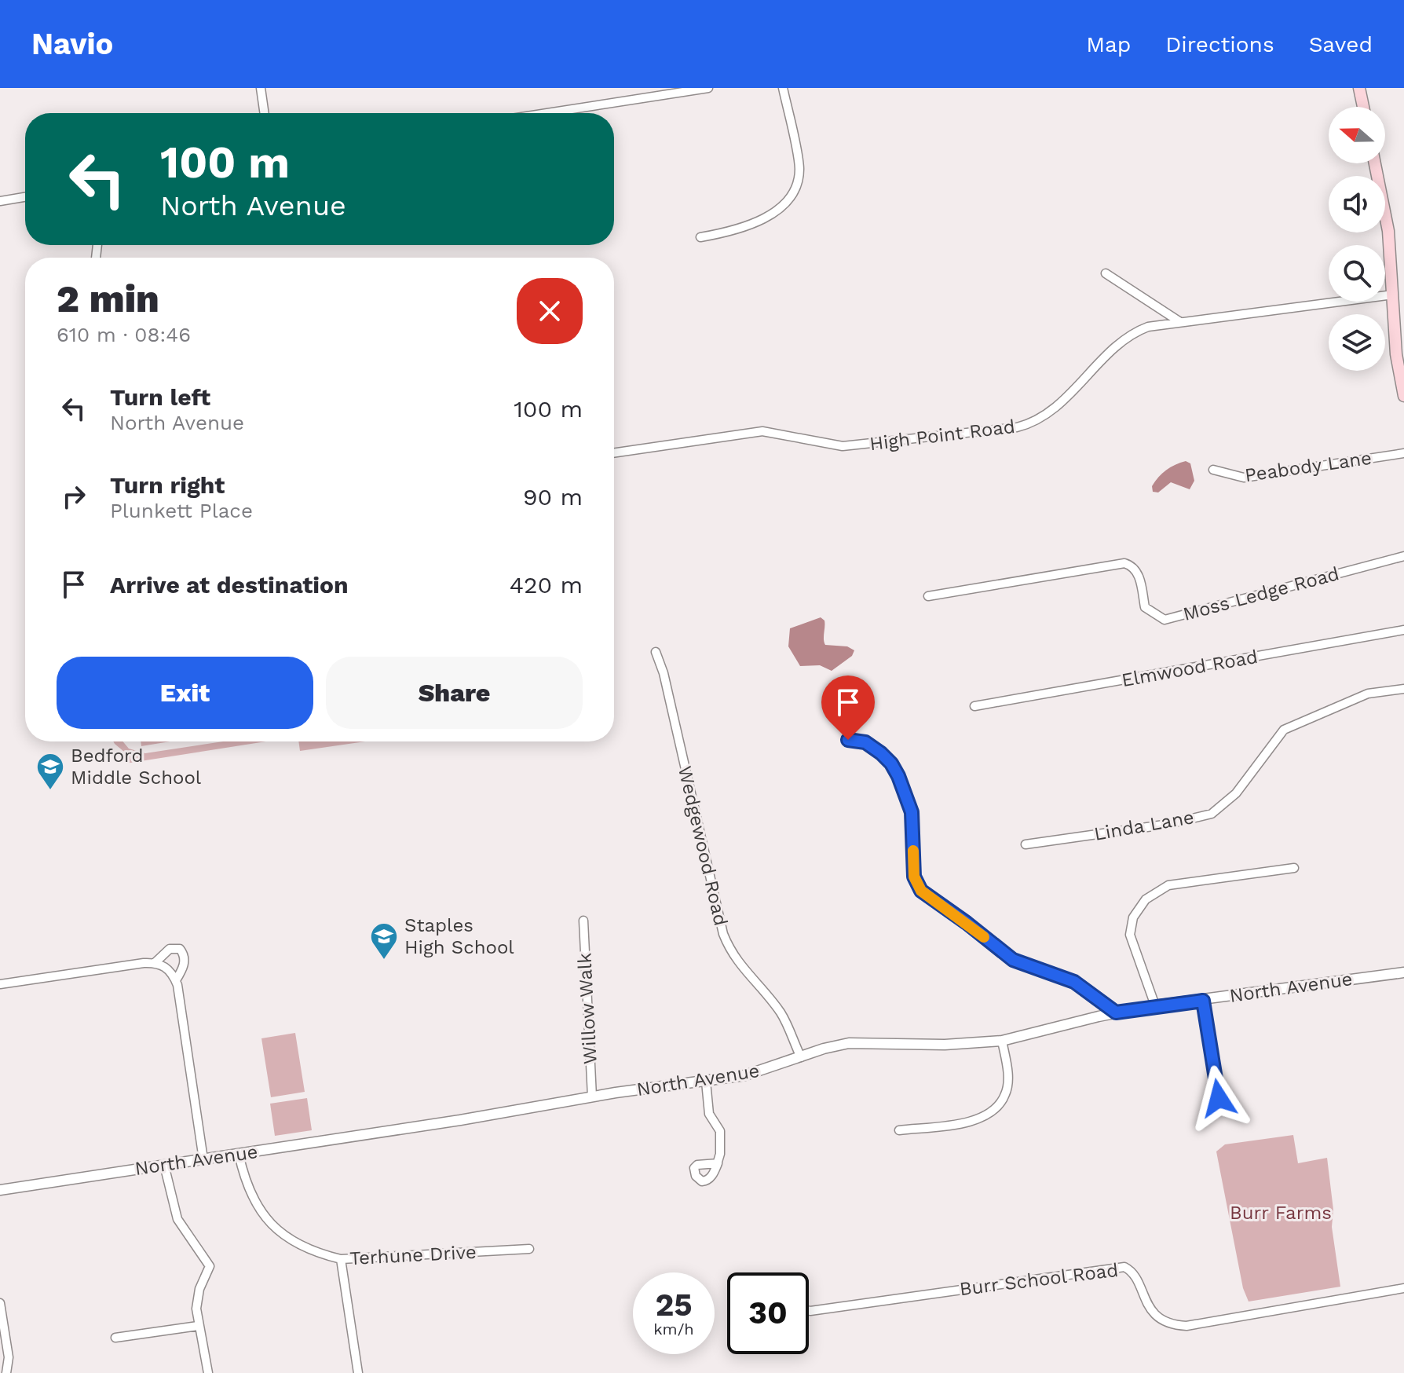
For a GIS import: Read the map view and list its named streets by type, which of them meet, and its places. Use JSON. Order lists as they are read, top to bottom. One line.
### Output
{"streets":{"street":["High Point Road","Peabody Lane","Moss Ledge Road","Elmwood Road","Linda Lane","Wedgewood Road","North Avenue","Willow Walk","Terhune Drive","Burr School Road"]},"crossings":[["Wedgewood Road","North Avenue"],["North Avenue","Willow Walk"],["North Avenue","Terhune Drive"]],"parks":["Burr Farms"],"places":{"school or university":["Bedford Middle School","Staples High School"]},"north":"left","page":{"header":"Navio","nav":["Map","Directions","Saved"],"turn":["100 m","North Avenue"],"heading":["2 min","610 m · 08:46"],"list":[{"name":"Turn left","note":"North Avenue","value":"100 m"},{"name":"Turn right","note":"Plunkett Place","value":"90 m"},{"name":"Arrive at destination","value":"420 m"}],"buttons":["Exit","Share"],"speed":"25 km/h","limit":"30"}}
